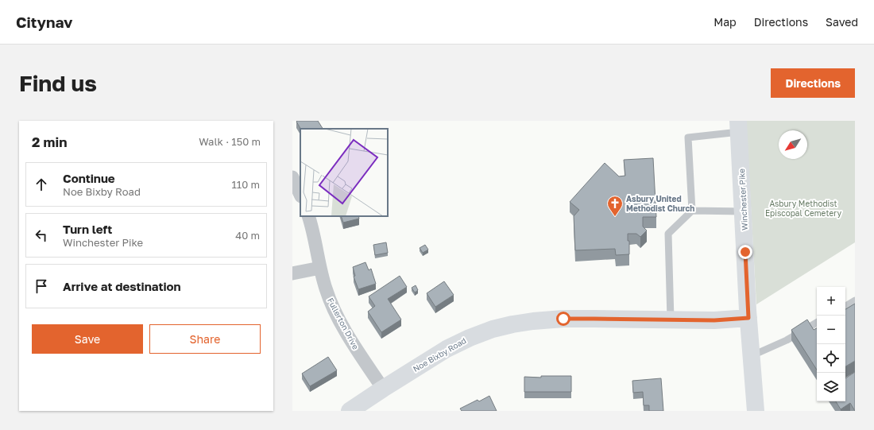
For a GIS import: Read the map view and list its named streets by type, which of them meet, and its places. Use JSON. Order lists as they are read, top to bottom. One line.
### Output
{"streets":{"street":["Winchester Pike","Fullerton Drive","Noe Bixby Road"]},"crossings":[["Winchester Pike","Noe Bixby Road"],["Fullerton Drive","Noe Bixby Road"]],"parks":["Asbury Methodist Episcopal Cemetery"],"places":{"church":["Asbury United Methodist Church"]},"north":"bottom left","page":{"header":"Citynav","nav":["Map","Directions","Saved"],"buttons":["Directions",["Save","Share"]],"title":"Find us","heading":["2 min","Walk · 150 m"],"list":[["Continue","Noe Bixby Road","110 m"],["Turn left","Winchester Pike","40 m"],"Arrive at destination"],"map_buttons":["+","−"]}}
